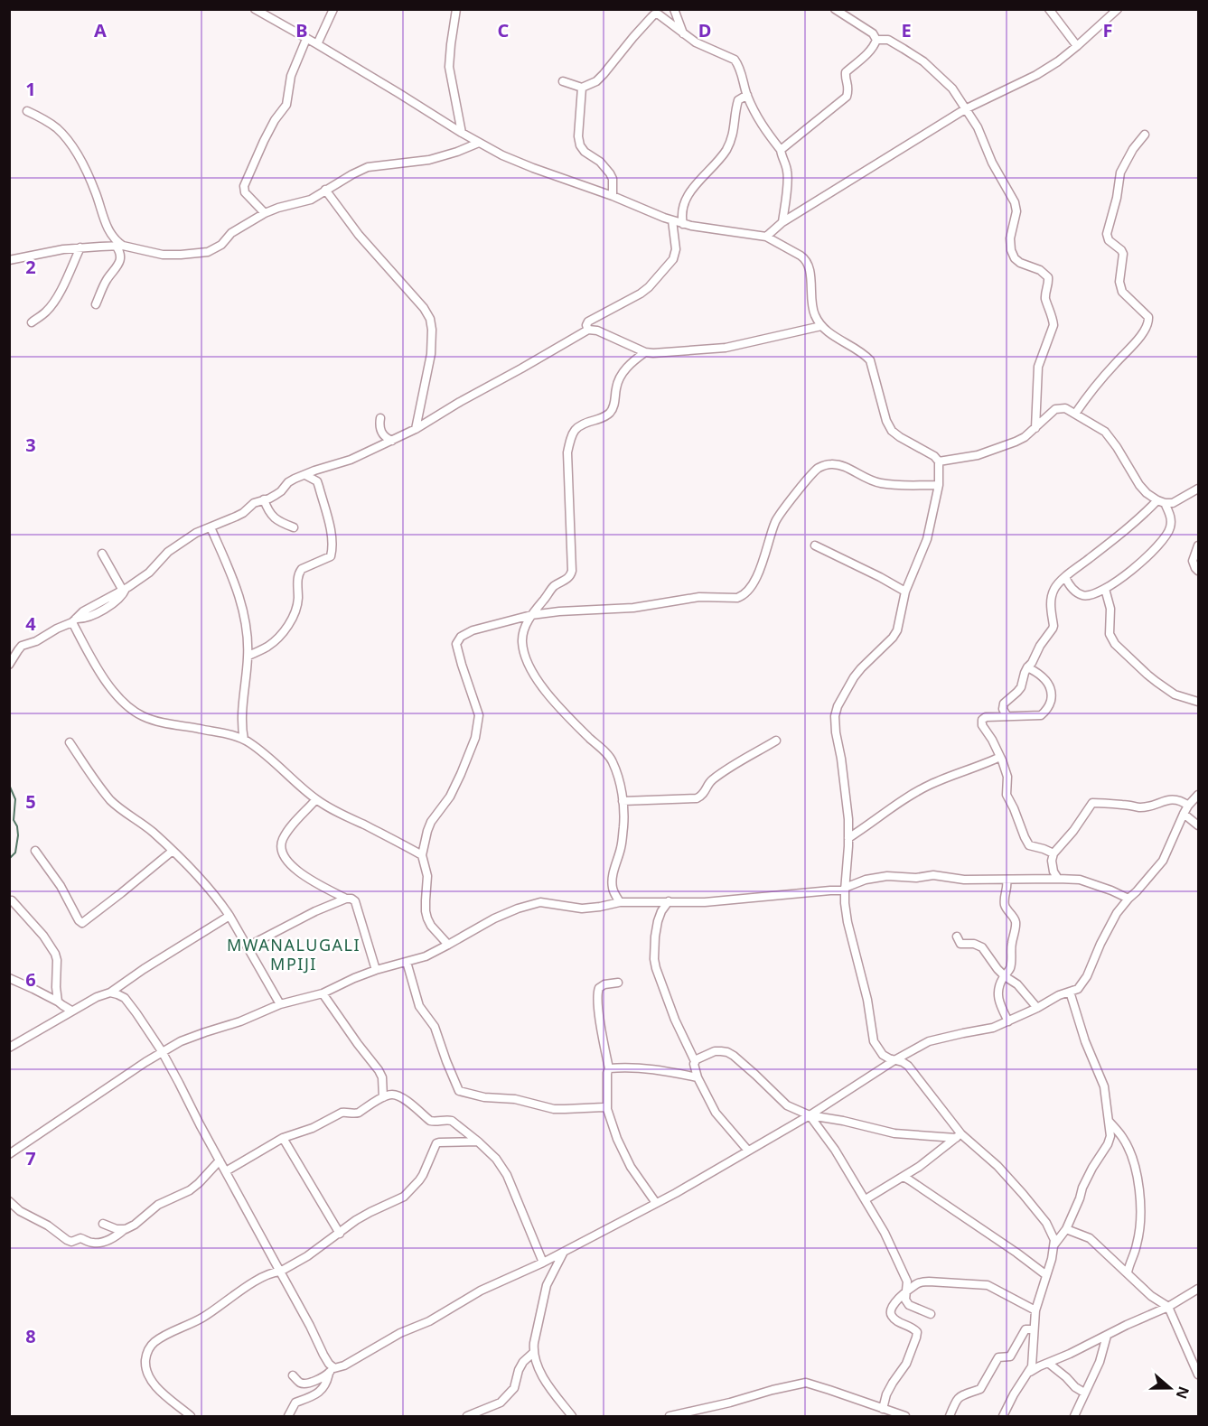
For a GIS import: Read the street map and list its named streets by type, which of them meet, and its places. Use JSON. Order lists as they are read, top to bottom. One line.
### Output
{"districts":["MWANALUGALI MPIJI"],"north":"right","grid":{"columns":["A","B","C","D","E","F"],"rows":["1","2","3","4","5","6","7","8"]}}
